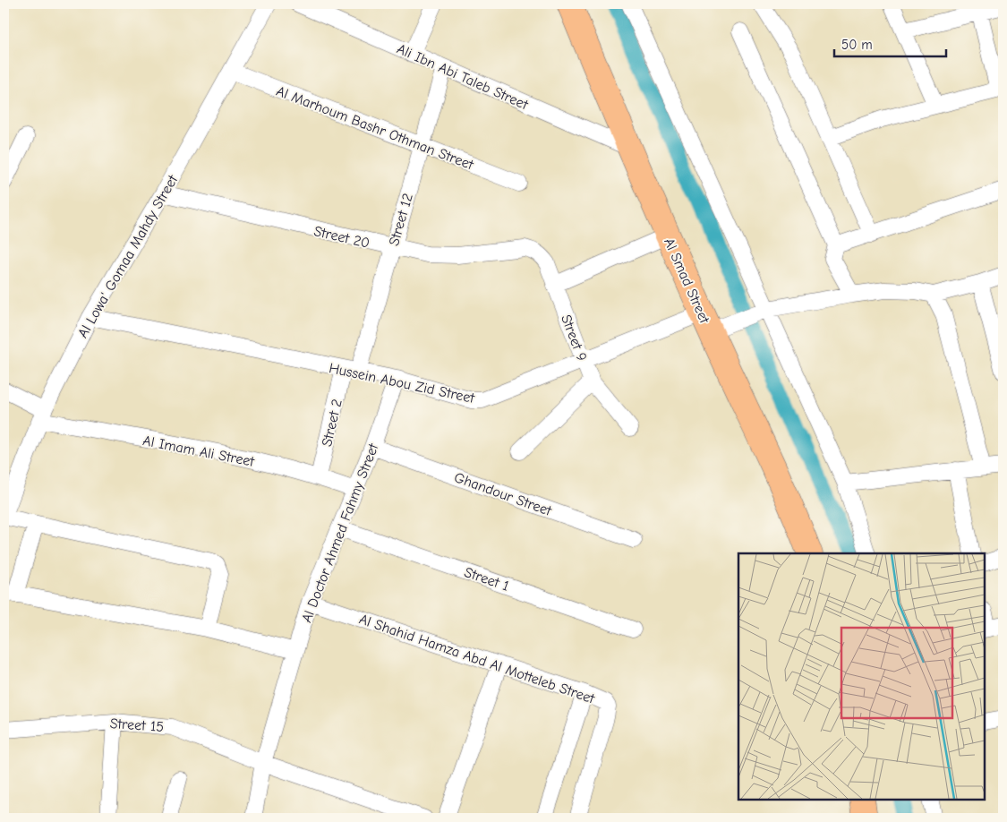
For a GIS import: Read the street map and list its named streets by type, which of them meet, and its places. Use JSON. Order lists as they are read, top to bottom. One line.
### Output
{"streets":{"highway":["Al Smad Street"],"street":["Ali Ibn Abi Taleb Street","Al Marhoum Bashr Othman Street","Street 12","Street 20","Al Lowa' Gomaa Mahdy Street","Street 9","Hussein Abou Zid Street","Street 2","Al Imam Ali Street","Ghandour Street","Al Doctor Ahmed Fahmy Street","Street 1","Al Shahid Hamza Abd Al Motteleb Street","Street 15"]},"crossings":[["Ali Ibn Abi Taleb Street","Street 12"],["Ali Ibn Abi Taleb Street","Al Smad Street"],["Al Marhoum Bashr Othman Street","Street 12"],["Al Marhoum Bashr Othman Street","Al Lowa' Gomaa Mahdy Street"],["Street 12","Street 20"],["Street 12","Hussein Abou Zid Street"],["Street 12","Street 2"],["Street 20","Al Lowa' Gomaa Mahdy Street"],["Street 20","Street 9"],["Al Lowa' Gomaa Mahdy Street","Hussein Abou Zid Street"],["Al Lowa' Gomaa Mahdy Street","Al Imam Ali Street"],["Al Smad Street","Hussein Abou Zid Street"],["Street 9","Hussein Abou Zid Street"],["Hussein Abou Zid Street","Street 2"],["Hussein Abou Zid Street","Al Doctor Ahmed Fahmy Street"],["Street 2","Al Imam Ali Street"],["Al Imam Ali Street","Al Doctor Ahmed Fahmy Street"],["Ghandour Street","Al Doctor Ahmed Fahmy Street"],["Al Doctor Ahmed Fahmy Street","Street 1"],["Al Doctor Ahmed Fahmy Street","Al Shahid Hamza Abd Al Motteleb Street"],["Al Doctor Ahmed Fahmy Street","Street 15"]],"scale_bar":"50 m"}
